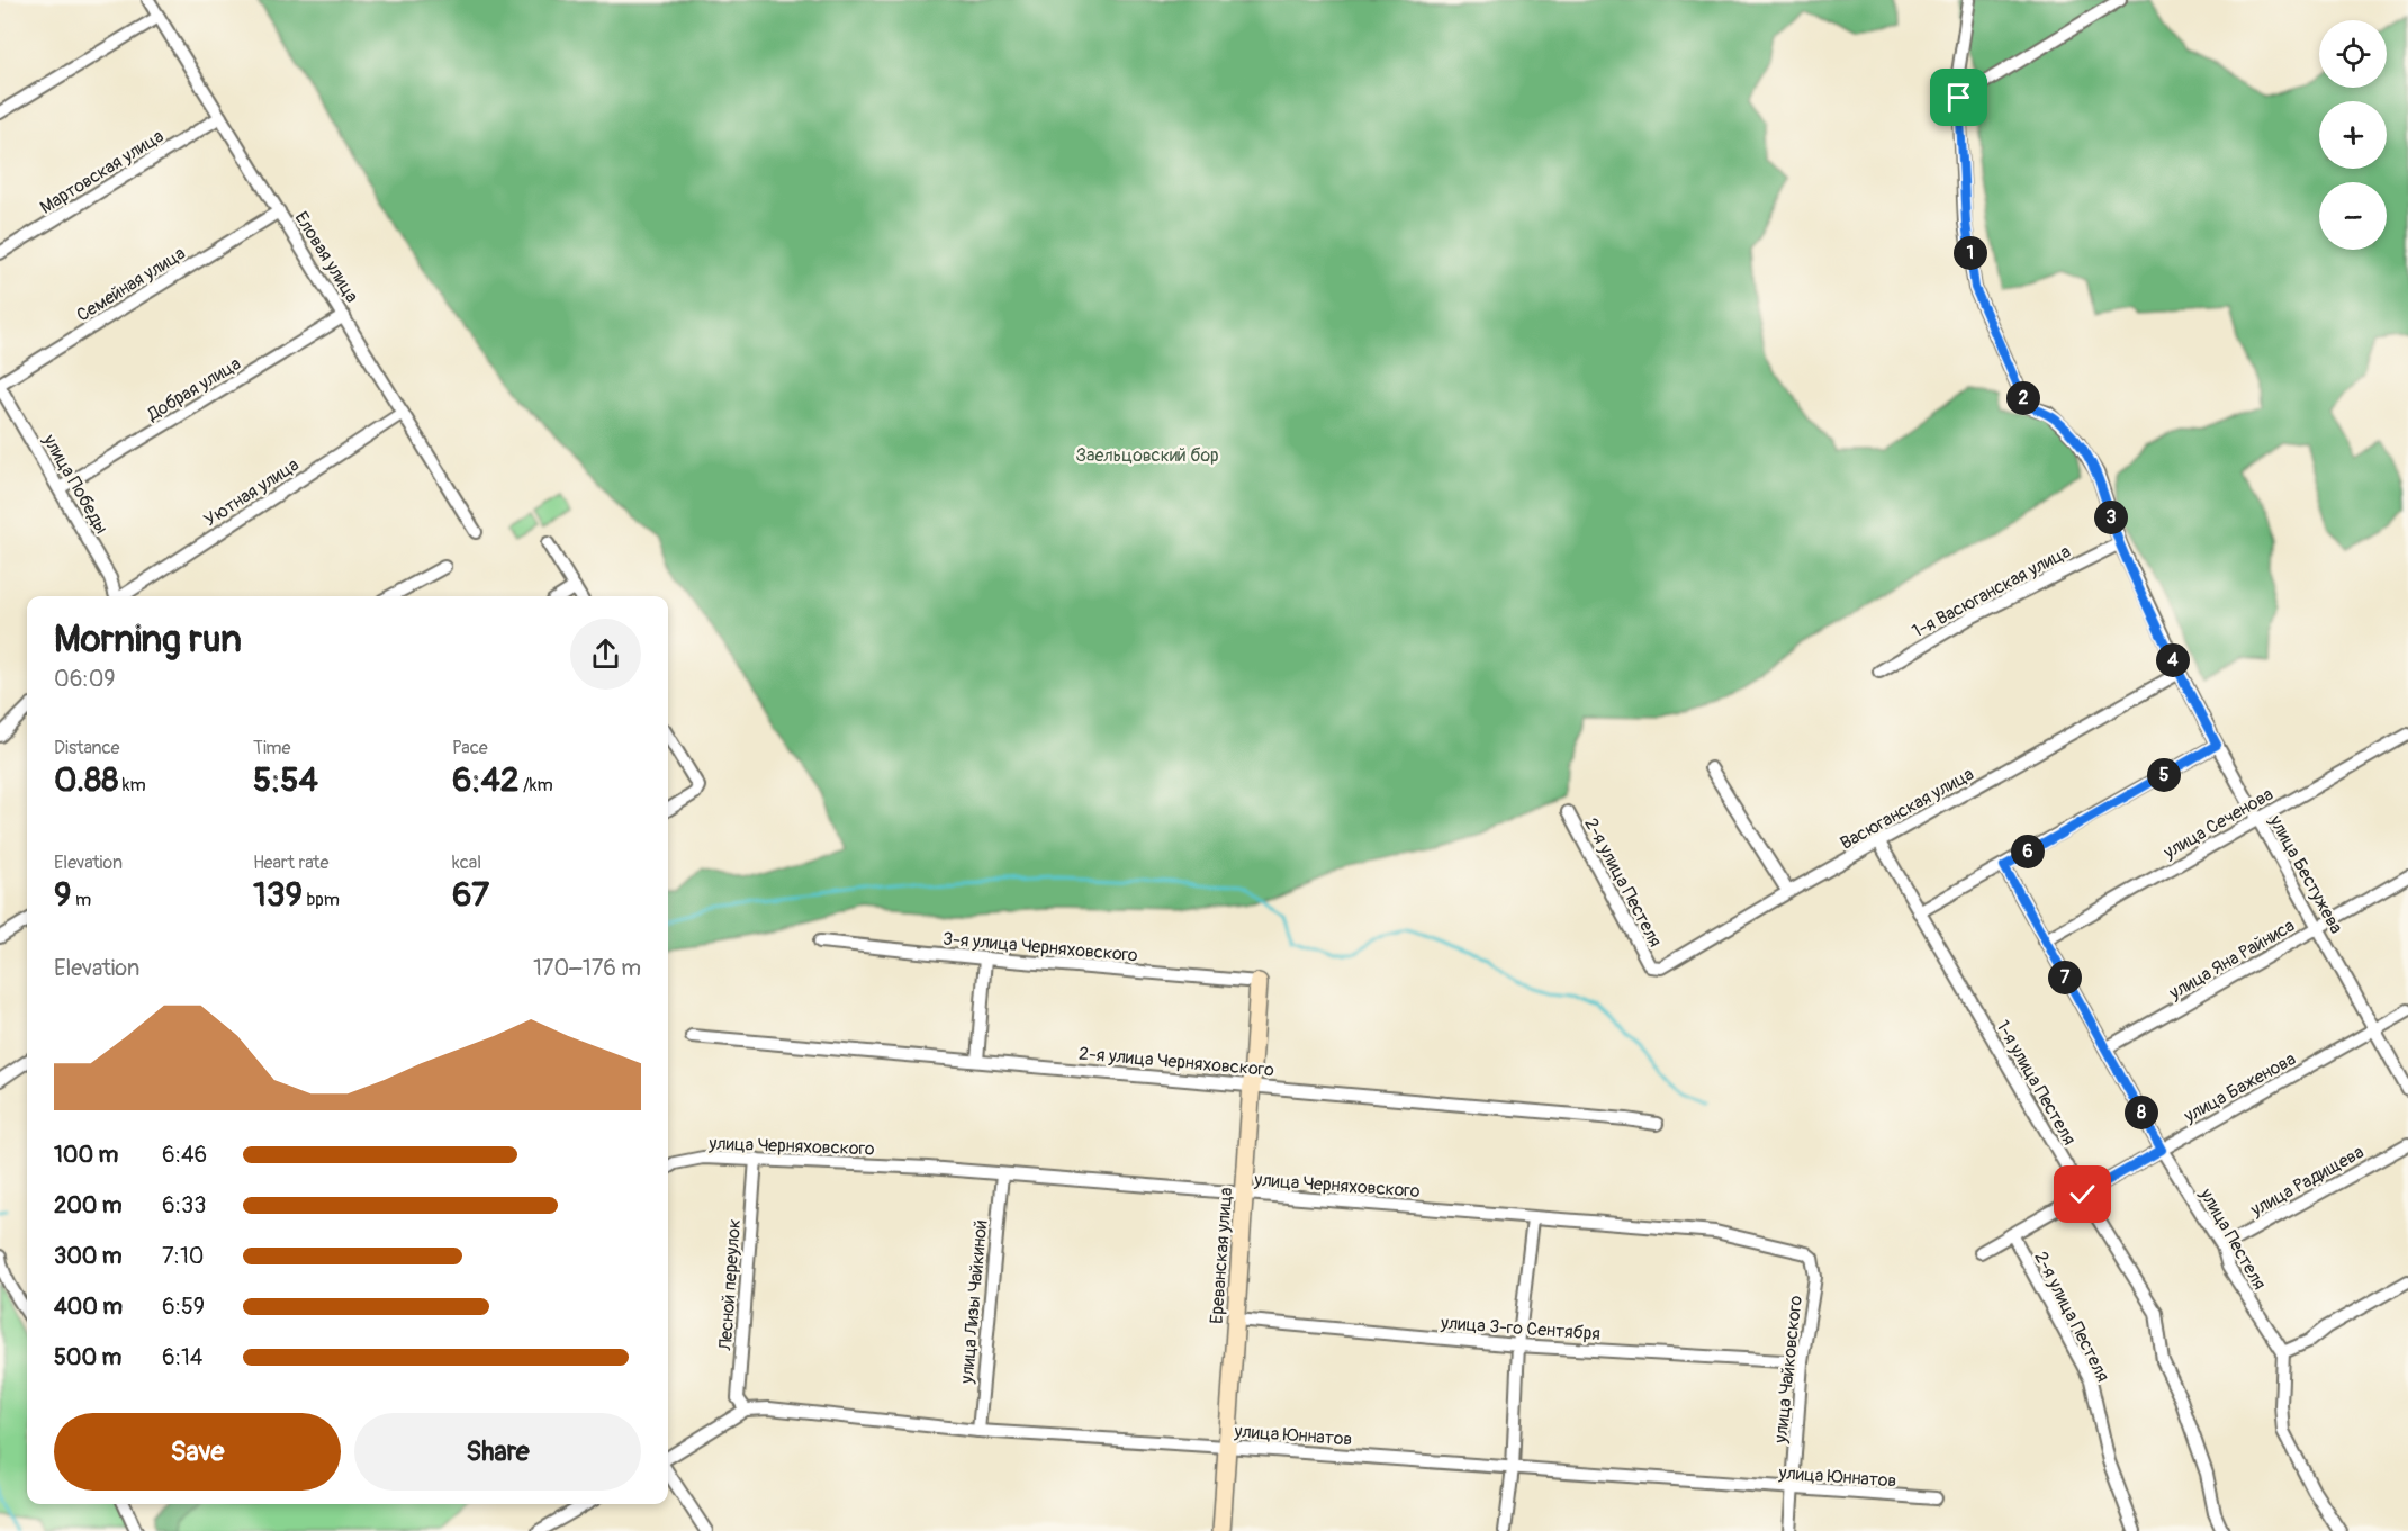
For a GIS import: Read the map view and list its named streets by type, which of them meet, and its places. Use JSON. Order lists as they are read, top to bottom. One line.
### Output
{"streets":{"street":["Мартовская улица","Еловая улица","Семейная улица","Добрая улица","улица Победы","Уютная улица","1-я Васюганская улица","Васюганская улица","улица Сеченова","улица Бестужева","2-я улица Пестеля","3-я улица Черняховского","улица Яна Райниса","2-я улица Черняховского","1-я улица Пестеля","улица Баженова","улица Черняховского","улица Радищева","улица Пестеля","Ереванская улица","Лесной переулок","улица Лизы Чайкиной","улица 3-го Сентября","улица Чайковского","улица Юннатов"]},"crossings":[["Мартовская улица","Еловая улица"],["Еловая улица","Семейная улица"],["Еловая улица","Добрая улица"],["Еловая улица","Уютная улица"],["Семейная улица","улица Победы"],["Добрая улица","улица Победы"],["1-я Васюганская улица","улица Бестужева"],["Васюганская улица","улица Бестужева"],["Васюганская улица","2-я улица Пестеля"],["Васюганская улица","1-я улица Пестеля"],["улица Сеченова","улица Бестужева"],["улица Сеченова","улица Пестеля"],["улица Бестужева","улица Яна Райниса"],["улица Бестужева","улица Баженова"],["2-я улица Пестеля","улица Баженова"],["3-я улица Черняховского","Ереванская улица"],["улица Яна Райниса","улица Пестеля"],["2-я улица Черняховского","Ереванская улица"],["1-я улица Пестеля","улица Баженова"],["улица Баженова","улица Пестеля"],["улица Черняховского","Ереванская улица"],["улица Черняховского","Лесной переулок"],["улица Черняховского","улица Лизы Чайкиной"],["улица Черняховского","улица Чайковского"],["улица Радищева","улица Пестеля"],["Ереванская улица","улица 3-го Сентября"],["Ереванская улица","улица Юннатов"],["Лесной переулок","улица Юннатов"],["улица Лизы Чайкиной","улица Юннатов"],["улица 3-го Сентября","улица Чайковского"],["улица Чайковского","улица Юннатов"]],"parks":["Заельцовский бор"],"page":{"map_buttons":["+","−"],"pins":["1","2","3","4","5","6","7","8"],"heading":["Morning run","06:09"],"stats":[["Distance","0.88 km"],["Time","5:54"],["Pace","6:42 /km"],["Elevation","9 m"],["Heart rate","139 bpm"],["kcal","67"]],"chart":["Elevation","170–176 m"],"list":[{"name":"100 m","note":"6:46"},{"name":"200 m","note":"6:33"},{"name":"300 m","note":"7:10"},{"name":"400 m","note":"6:59"},{"name":"500 m","note":"6:14"}],"buttons":["Save","Share"]}}
